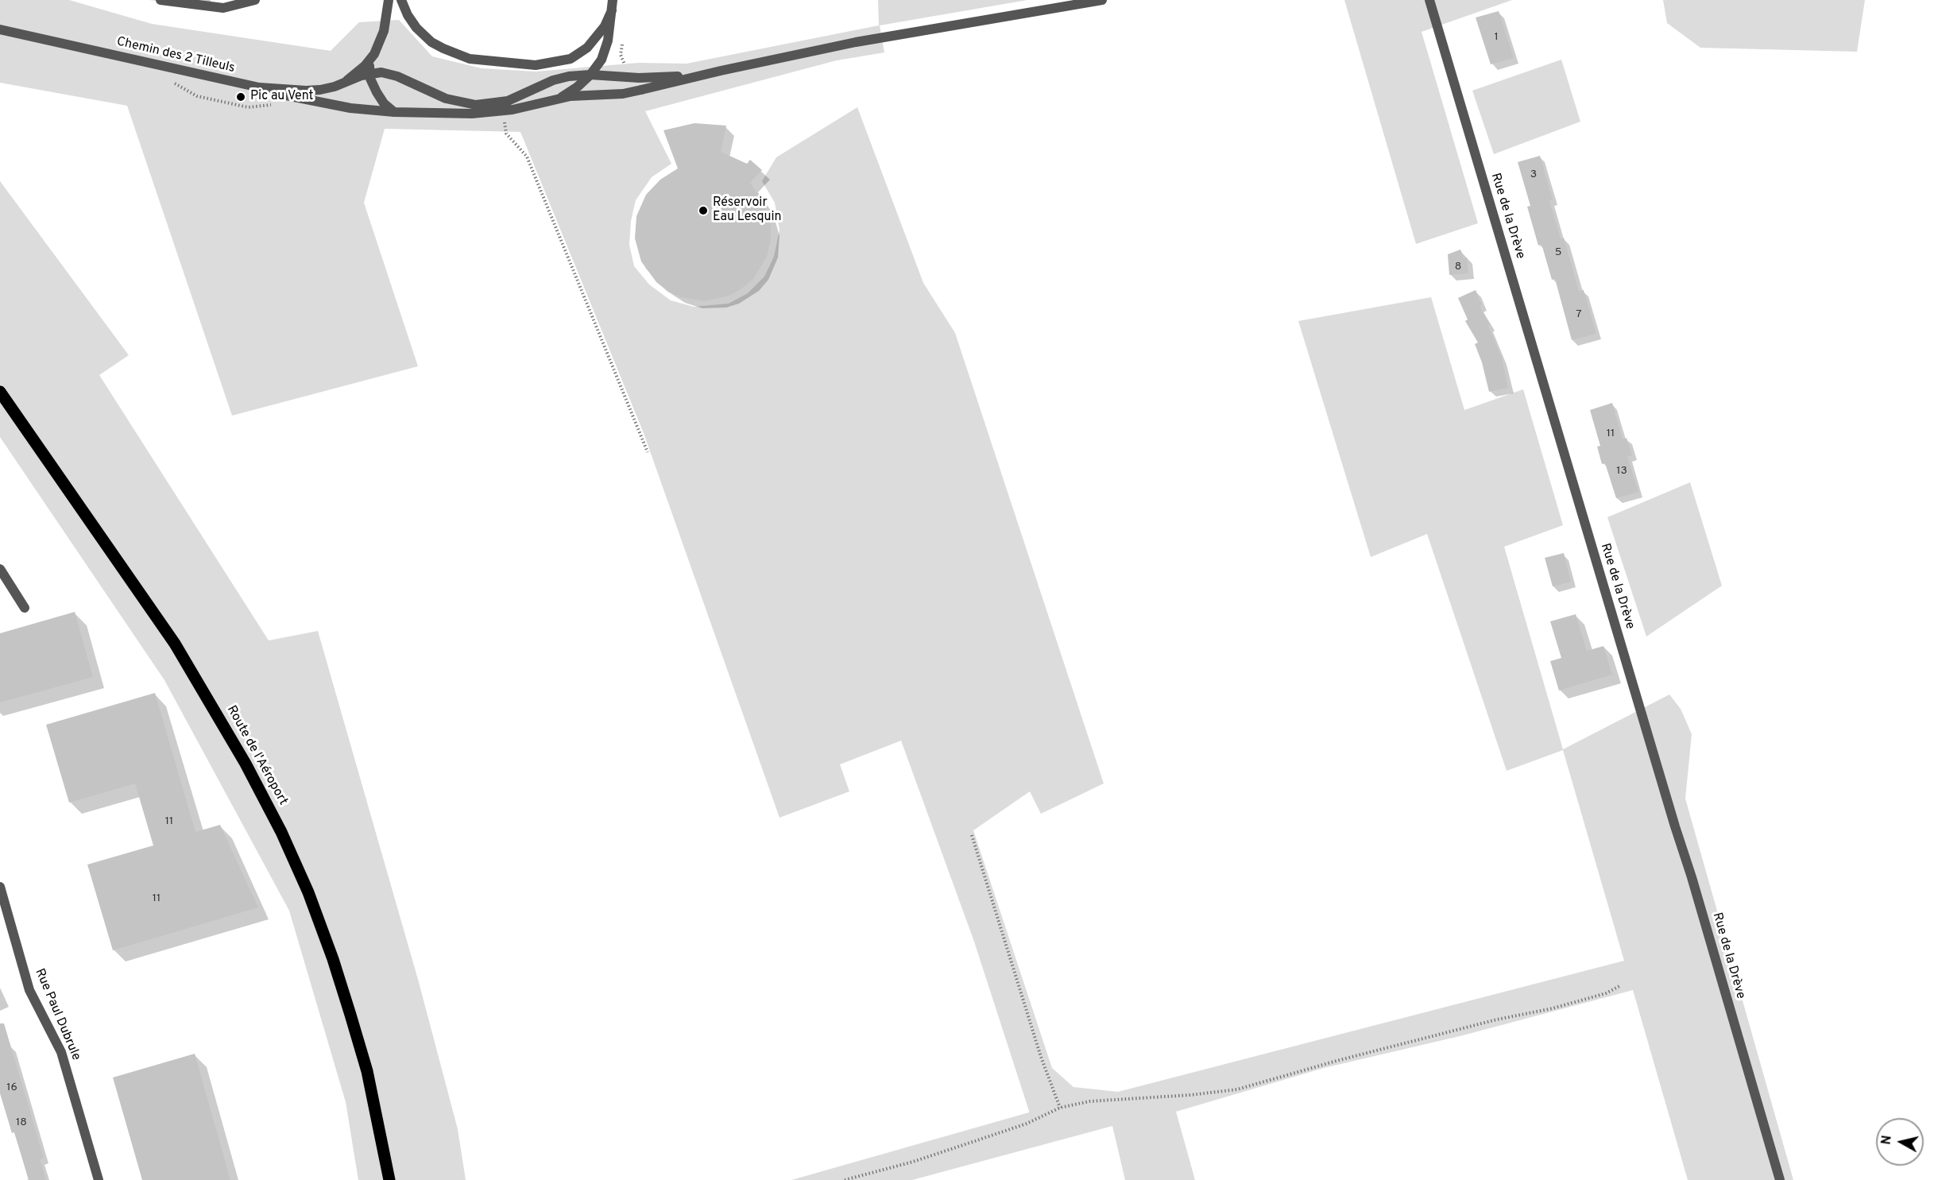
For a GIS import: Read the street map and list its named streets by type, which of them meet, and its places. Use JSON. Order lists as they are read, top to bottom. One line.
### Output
{"streets":{"main road":["Route de l'Aéroport"],"street":["Chemin des 2 Tilleuls","Rue de la Drève","Rue Paul Dubrule"]},"places":["Pic au Vent","Réservoir Eau Lesquin"],"house_numbers":["1","3","5","8","7","11","13","11","11","16","18"],"north":"left"}
